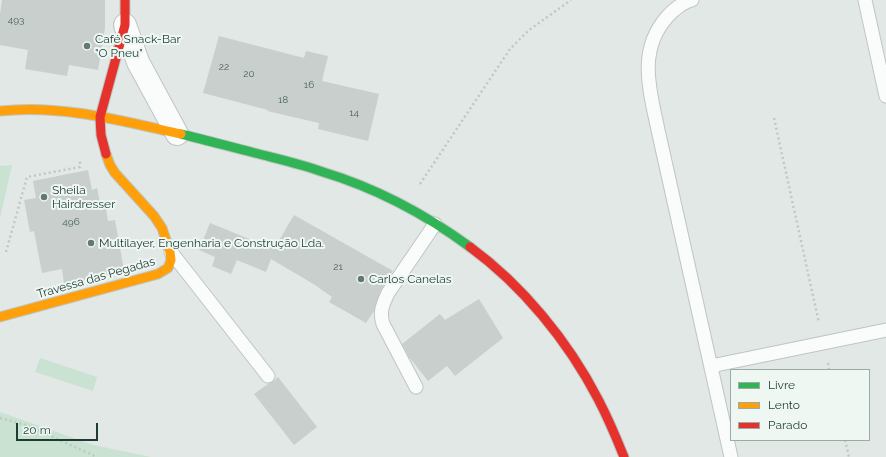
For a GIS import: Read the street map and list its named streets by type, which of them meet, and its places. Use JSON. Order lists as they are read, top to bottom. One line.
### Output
{"streets":{"main road":["Travessa das Pegadas"]},"places":["Café Snack-Bar \"O Pneu\"","Sheila Hairdresser","Multilayer, Engenharia e Construção Lda.","Carlos Canelas"],"house_numbers":["493","22","20","16","18","14","496","21"],"legend":["Livre","Lento","Parado"],"scale_bar":"20 m"}
